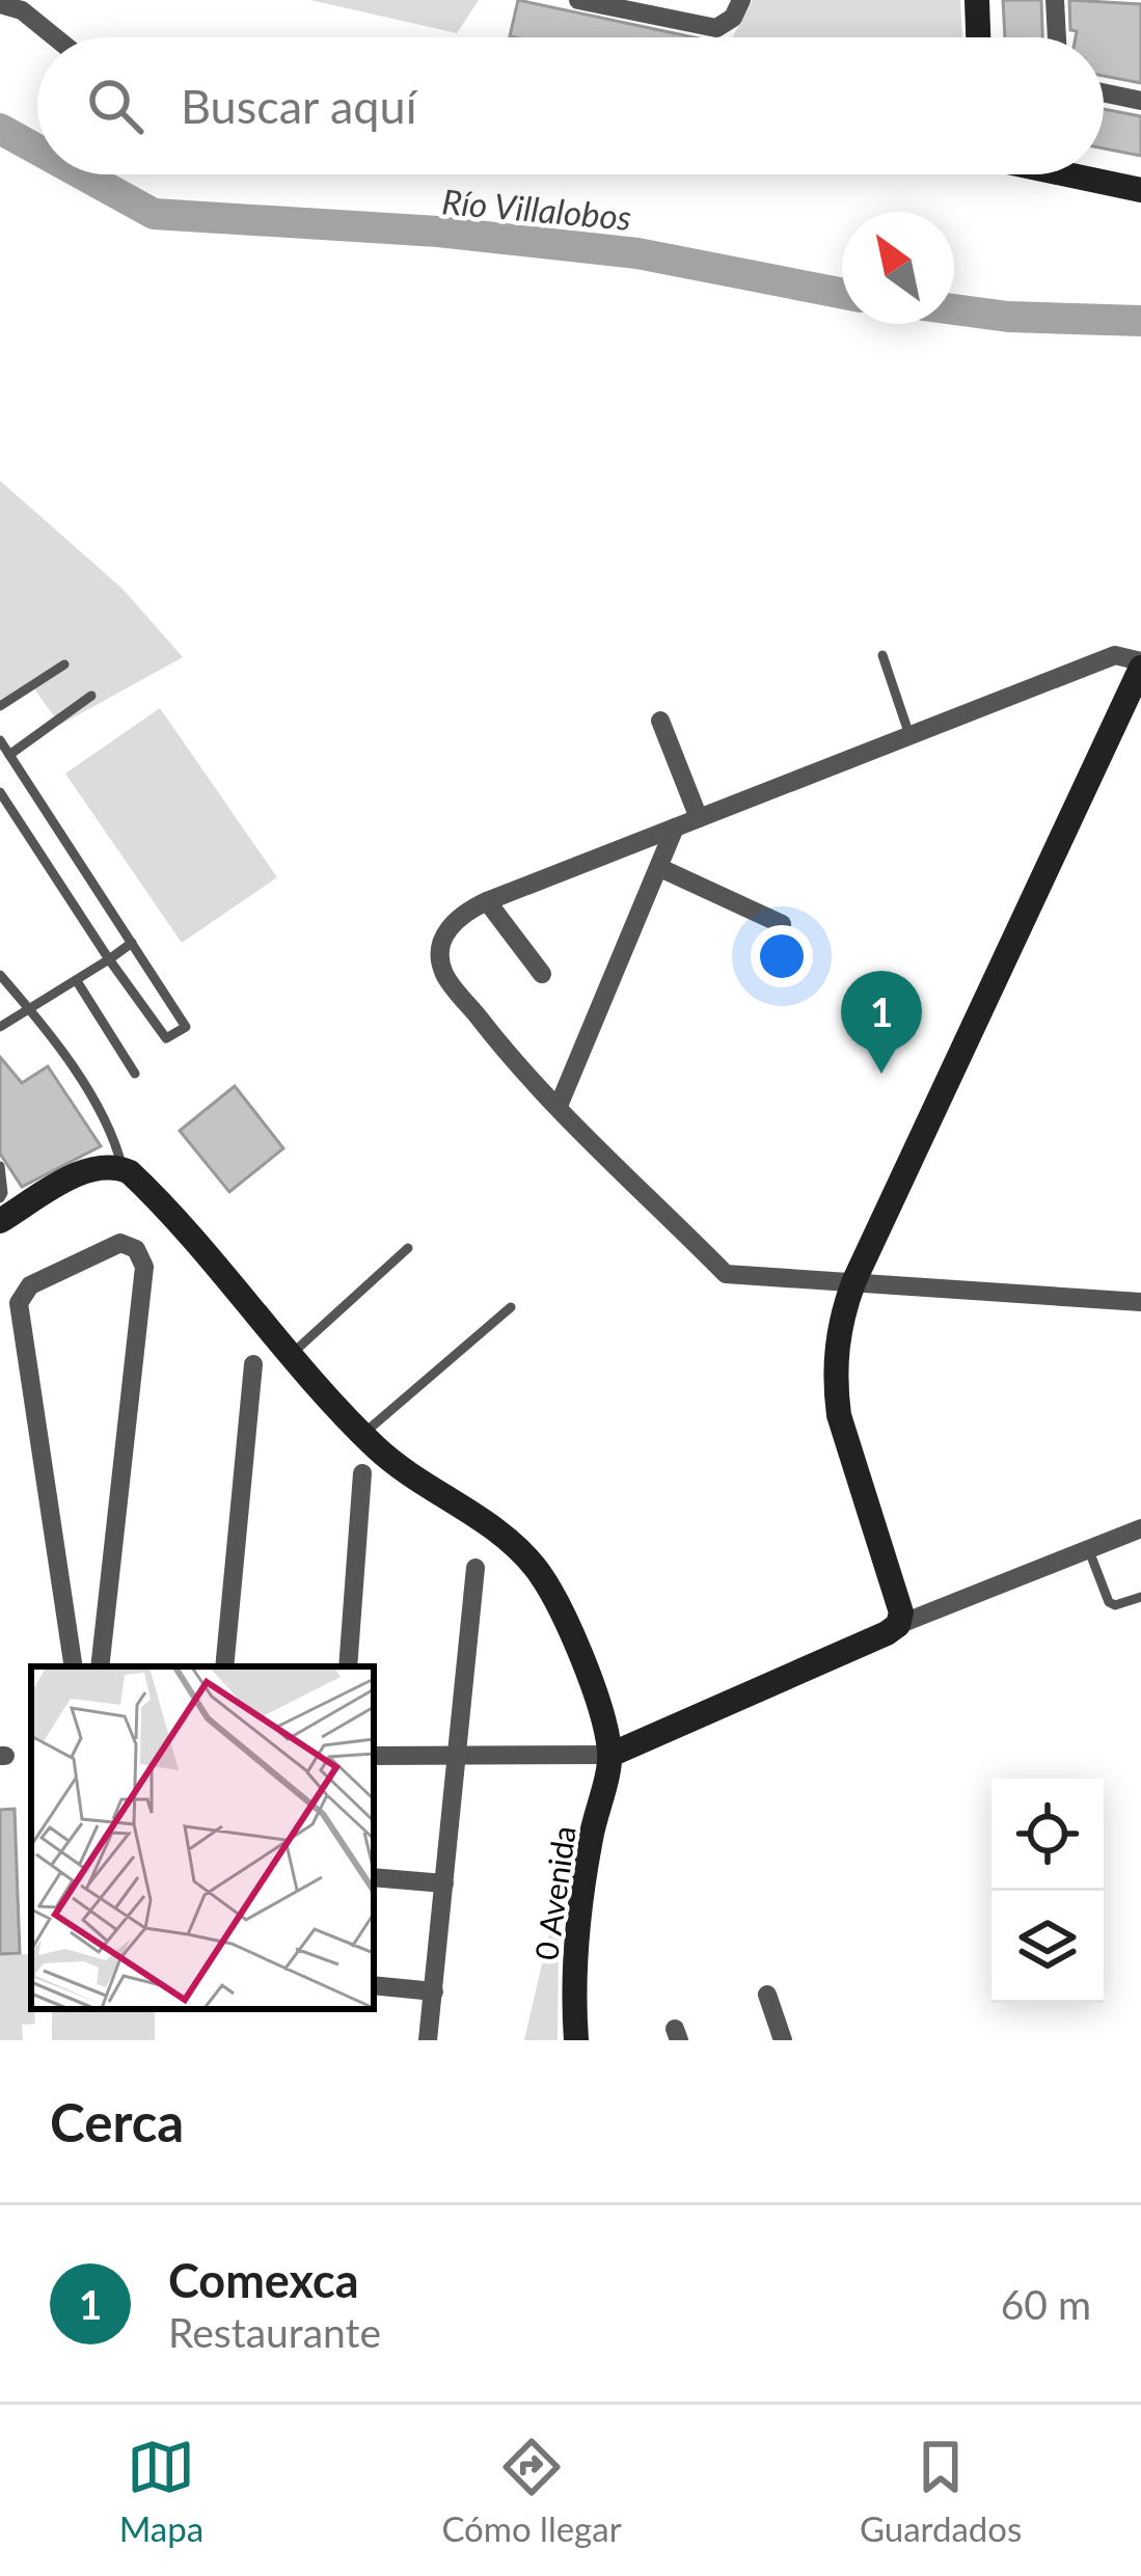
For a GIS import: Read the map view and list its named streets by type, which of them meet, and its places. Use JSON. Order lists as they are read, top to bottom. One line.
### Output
{"streets":{"main road":["0 Avenida"]},"water":["Río Villalobos"],"north":"top left","page":{"search":"Buscar aquí","pins":"1","heading":"Cerca","list":[{"mark":"1","name":"Comexca","note":"Restaurante","value":"60 m"}],"nav":["Mapa","Cómo llegar","Guardados"]}}
